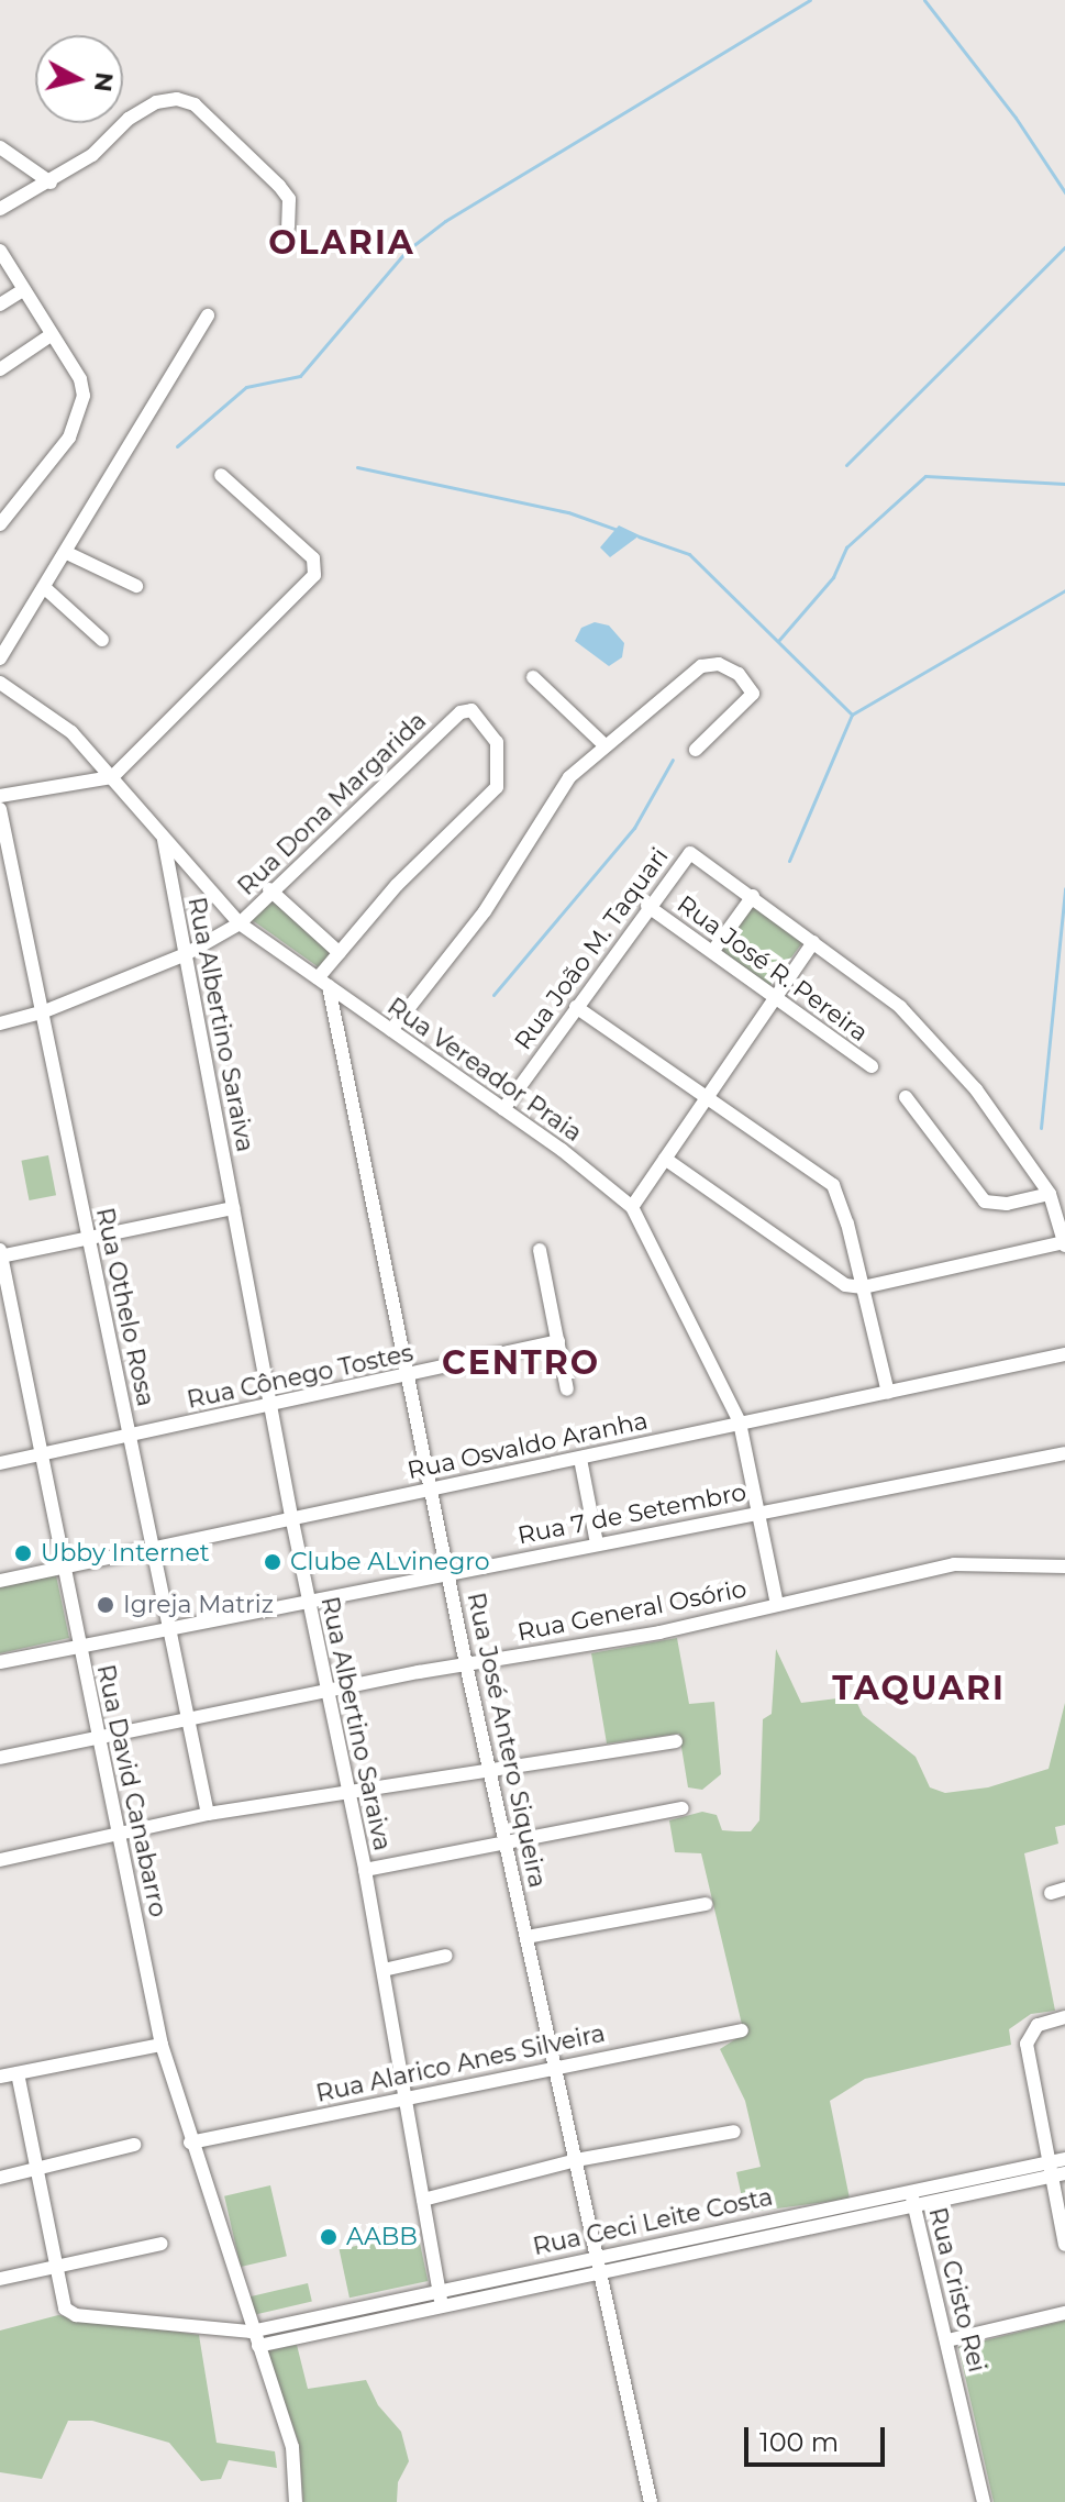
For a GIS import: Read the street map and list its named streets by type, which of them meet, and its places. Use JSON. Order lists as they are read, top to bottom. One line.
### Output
{"streets":{"street":["Rua Dona Margarida","Rua João M. Taquari","Rua José R. Pereira","Rua Albertino Saraiva","Rua Vereador Praia","Rua Othelo Rosa","Rua Cônego Tostes","Rua Osvaldo Aranha","Rua 7 de Setembro","Rua General Osório","Rua José Antero Siqueira","Rua David Canabarro","Rua Alarico Anes Silveira","Rua Ceci Leite Costa","Rua Cristo Rei"]},"crossings":[["Rua Dona Margarida","Rua Albertino Saraiva"],["Rua Dona Margarida","Rua Vereador Praia"],["Rua Dona Margarida","Rua Othelo Rosa"],["Rua João M. Taquari","Rua José R. Pereira"],["Rua João M. Taquari","Rua Vereador Praia"],["Rua Albertino Saraiva","Rua Vereador Praia"],["Rua Albertino Saraiva","Rua Cônego Tostes"],["Rua Albertino Saraiva","Rua Osvaldo Aranha"],["Rua Albertino Saraiva","Rua 7 de Setembro"],["Rua Albertino Saraiva","Rua General Osório"],["Rua Albertino Saraiva","Rua Alarico Anes Silveira"],["Rua Albertino Saraiva","Rua Ceci Leite Costa"],["Rua Vereador Praia","Rua Osvaldo Aranha"],["Rua Vereador Praia","Rua 7 de Setembro"],["Rua Vereador Praia","Rua General Osório"],["Rua Vereador Praia","Rua José Antero Siqueira"],["Rua Othelo Rosa","Rua Cônego Tostes"],["Rua Othelo Rosa","Rua Osvaldo Aranha"],["Rua Othelo Rosa","Rua 7 de Setembro"],["Rua Othelo Rosa","Rua General Osório"],["Rua Cônego Tostes","Rua José Antero Siqueira"],["Rua Cônego Tostes","Rua David Canabarro"],["Rua Osvaldo Aranha","Rua José Antero Siqueira"],["Rua Osvaldo Aranha","Rua David Canabarro"],["Rua 7 de Setembro","Rua José Antero Siqueira"],["Rua 7 de Setembro","Rua David Canabarro"],["Rua General Osório","Rua José Antero Siqueira"],["Rua General Osório","Rua David Canabarro"],["Rua José Antero Siqueira","Rua Alarico Anes Silveira"],["Rua José Antero Siqueira","Rua Ceci Leite Costa"],["Rua David Canabarro","Rua Alarico Anes Silveira"],["Rua David Canabarro","Rua Ceci Leite Costa"],["Rua Ceci Leite Costa","Rua Cristo Rei"]],"districts":["OLARIA","CENTRO","TAQUARI"],"places":["Ubby Internet","Clube ALvinegro","Igreja Matriz","AABB"],"scale_bar":"100 m","north":"right"}
